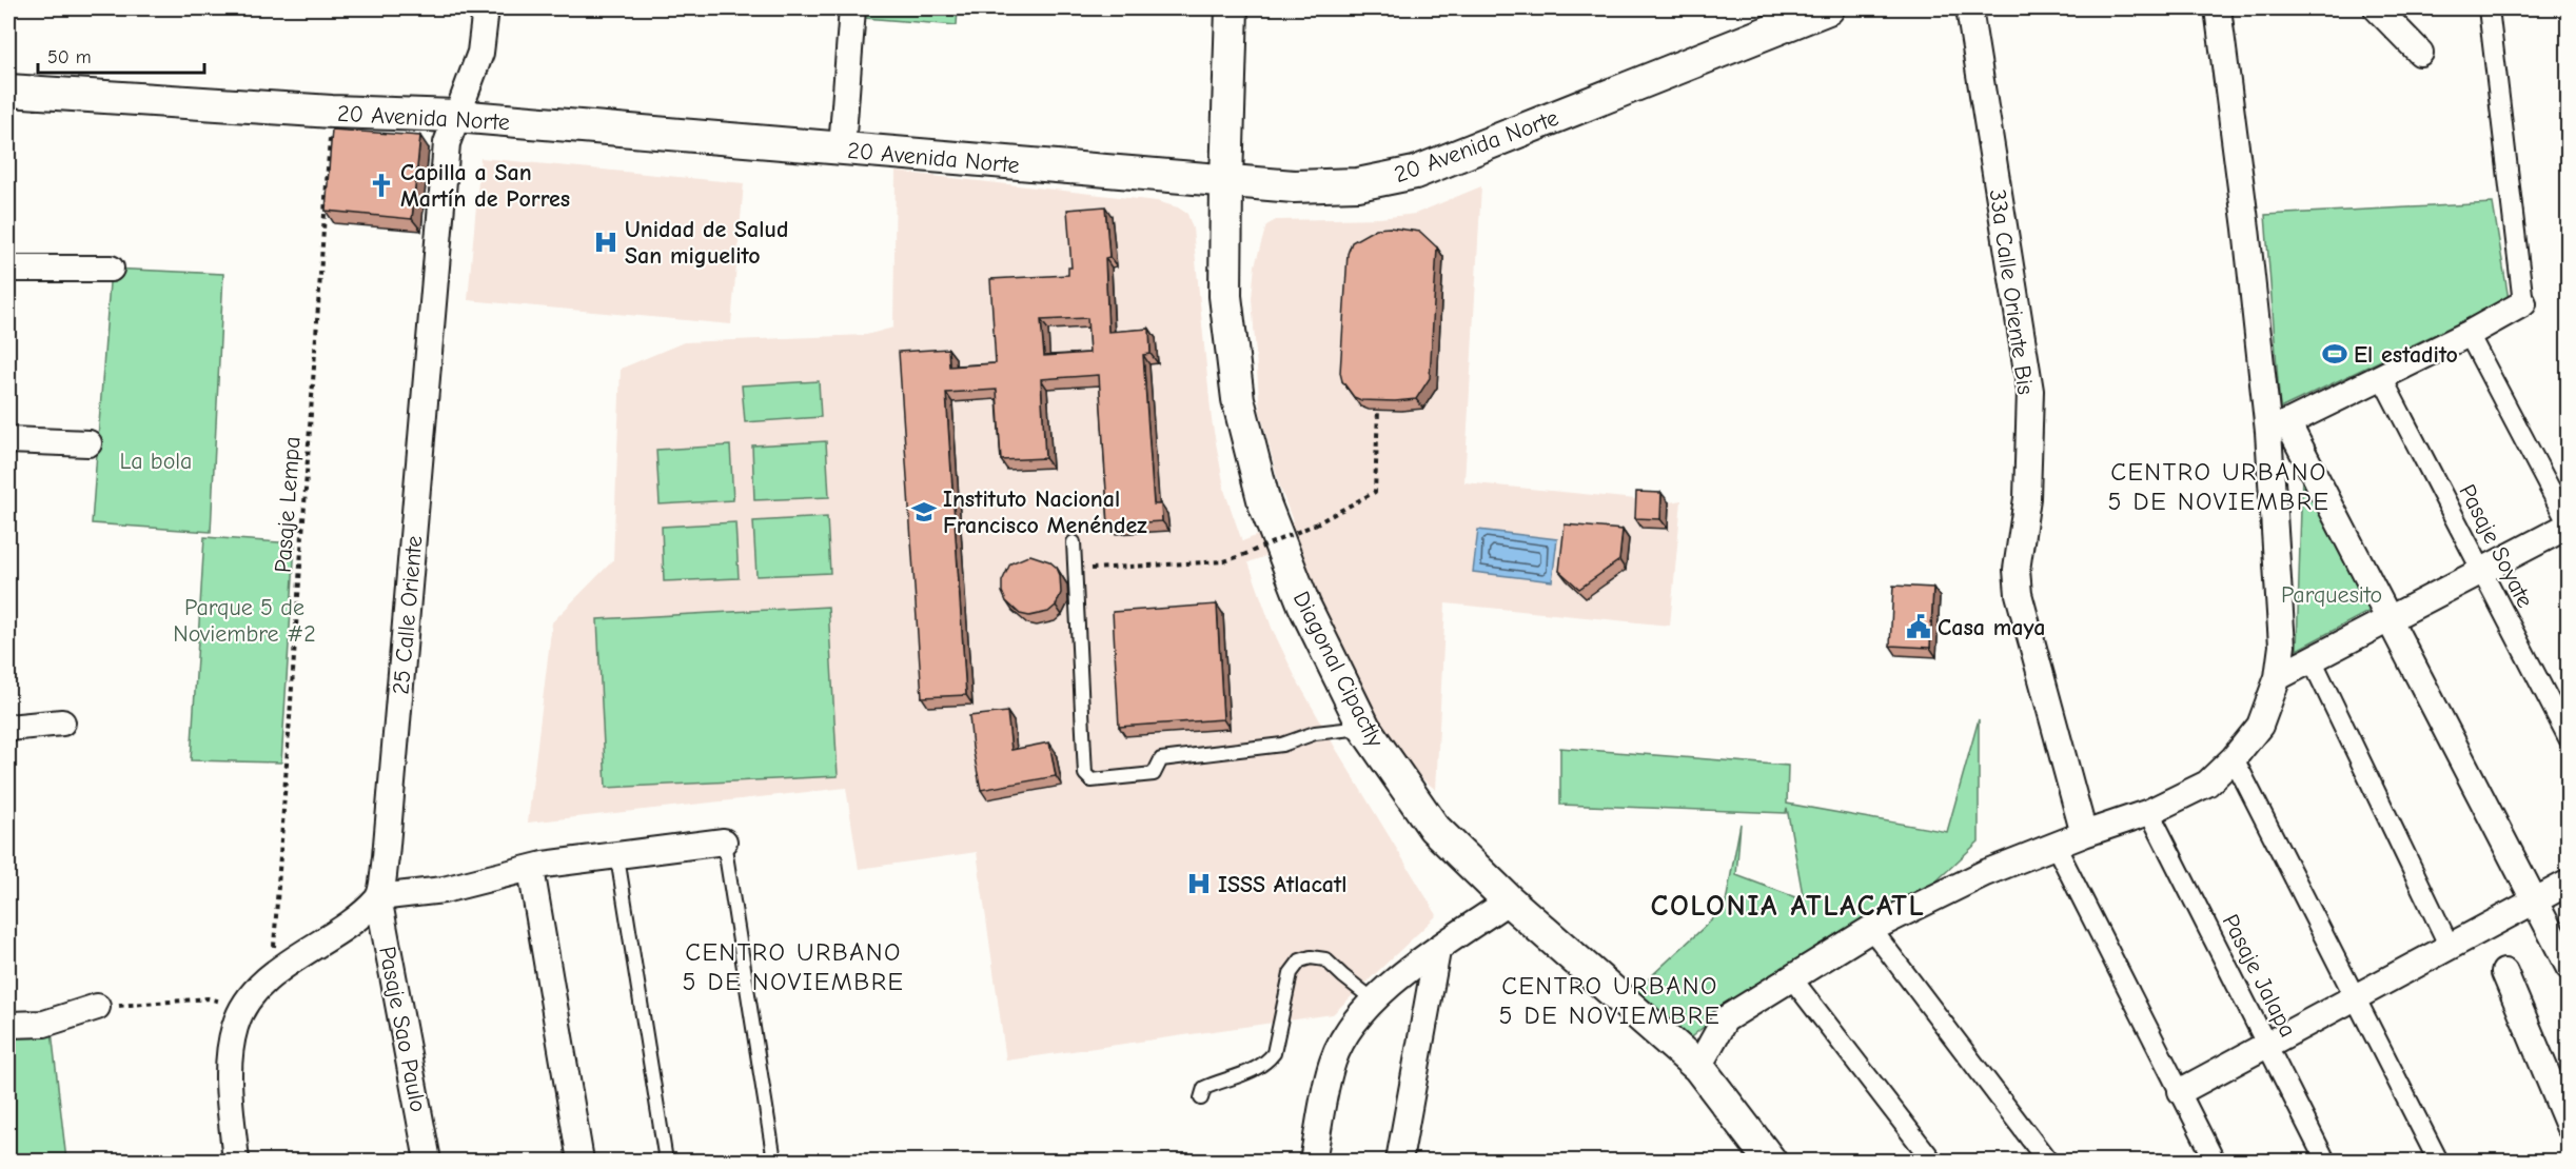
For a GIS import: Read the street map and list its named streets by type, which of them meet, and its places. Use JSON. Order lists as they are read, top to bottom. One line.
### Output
{"streets":{"street":["20 Avenida Norte","33a Calle Oriente Bis","Pasaje Soyate","25 Calle Oriente","Diagonal Cipactly","Pasaje Jalapa","Pasaje Sao Paulo"],"path":["Pasaje Lempa"]},"crossings":[["20 Avenida Norte","Pasaje Lempa"],["20 Avenida Norte","25 Calle Oriente"],["20 Avenida Norte","Diagonal Cipactly"],["25 Calle Oriente","Pasaje Sao Paulo"]],"districts":["CENTRO URBANO 5 DE NOVIEMBRE","COLONIA ATLACATL","CENTRO URBANO 5 DE NOVIEMBRE","CENTRO URBANO 5 DE NOVIEMBRE"],"parks":["La bola","Parquesito","Parque 5 de Noviembre #2"],"places":{"church":["Capilla a San Martín de Porres"],"hospital":["Unidad de Salud San miguelito","ISSS Atlacatl"],"sports":["El estadito"],"school or university":["Instituto Nacional Francisco Menéndez"],"public building":["Casa maya"]},"scale_bar":"50 m"}
